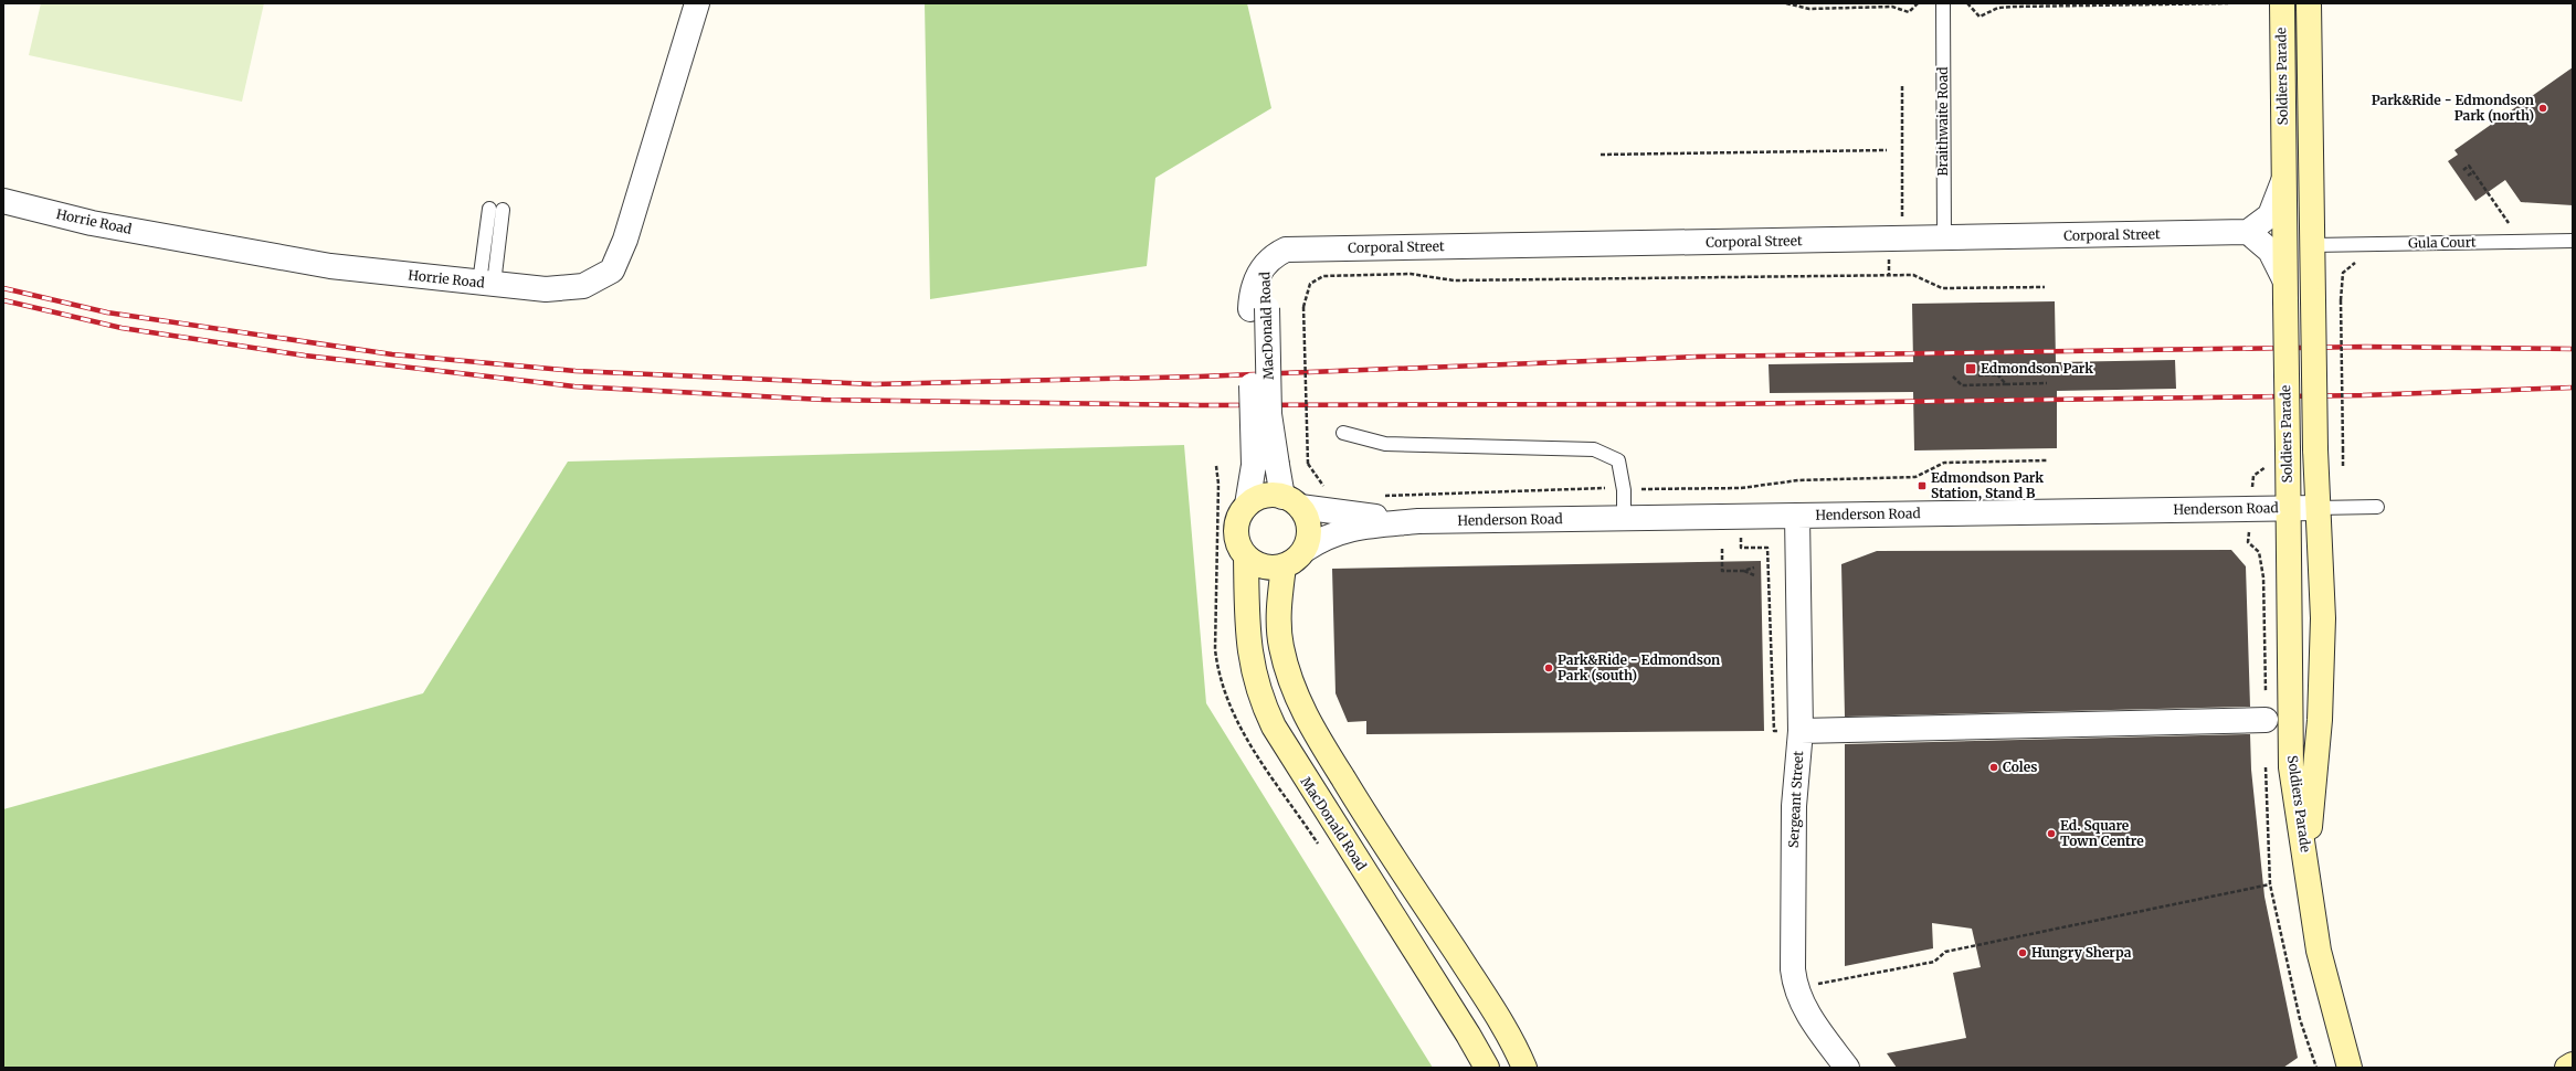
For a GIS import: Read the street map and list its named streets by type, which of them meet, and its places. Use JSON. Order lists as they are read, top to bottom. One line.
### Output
{"streets":{"main road":["Soldiers Parade","MacDonald Road"],"street":["Horrie Road","Corporal Street","Henderson Road","Sergeant Street"],"lane":["Braithwaite Road","Gula Court"]},"crossings":[["Soldiers Parade","Gula Court"],["Soldiers Parade","Henderson Road"],["Braithwaite Road","Corporal Street"],["Corporal Street","MacDonald Road"],["MacDonald Road","Henderson Road"],["Henderson Road","Sergeant Street"]],"places":{"other":["Park&Ride - Edmondson Park (north)","Park&Ride - Edmondson Park (south)","Coles","Ed. Square Town Centre","Hungry Sherpa"],"transit":["Edmondson Park","Edmondson Park Station, Stand B"]}}
